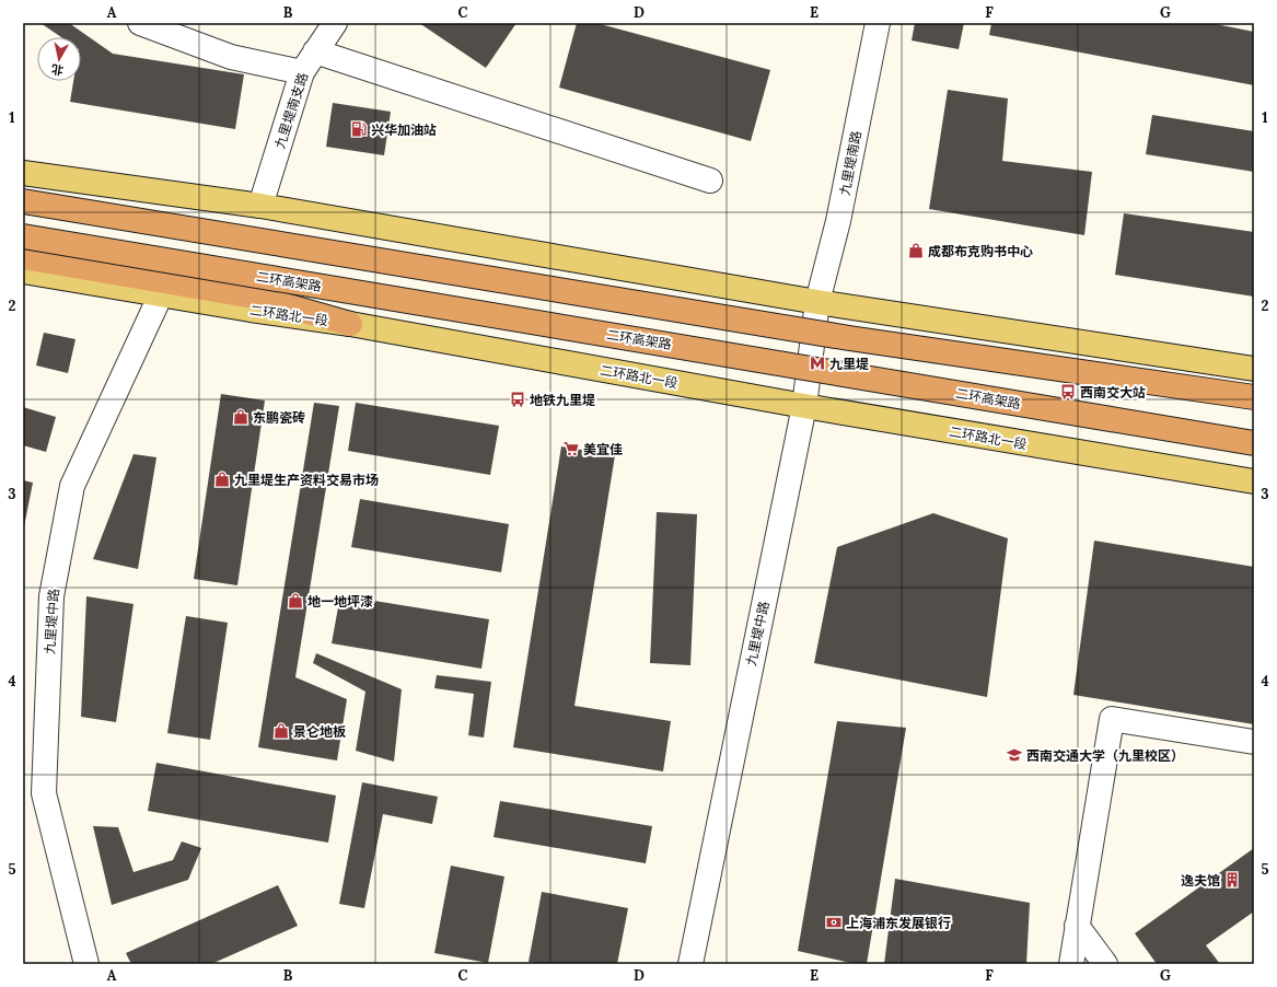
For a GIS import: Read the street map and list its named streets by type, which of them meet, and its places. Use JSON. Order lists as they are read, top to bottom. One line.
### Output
{"streets":{"highway":["二环高架路"],"main road":["二环路北一段"],"street":["九里堤南支路","九里堤南路","九里堤中路"]},"crossings":[["九里堤南路","九里堤中路"],["二环路北一段","九里堤中路"]],"places":{"fuel station":["兴华加油站"],"shop":["成都布克购书中心","东鹏瓷砖","九里堤生产资料交易市场","地一地坪漆","景仑地板"],"metro station":["九里堤"],"bus stop":["西南交大站","地铁九里堤"],"supermarket":["美宜佳"],"school or university":["西南交通大学（九里校区）"],"building":["逸夫馆"],"bank":["上海浦东发展银行"]},"north":"bottom","grid":{"columns":["A","B","C","D","E","F","G"],"rows":["1","2","3","4","5"]}}
